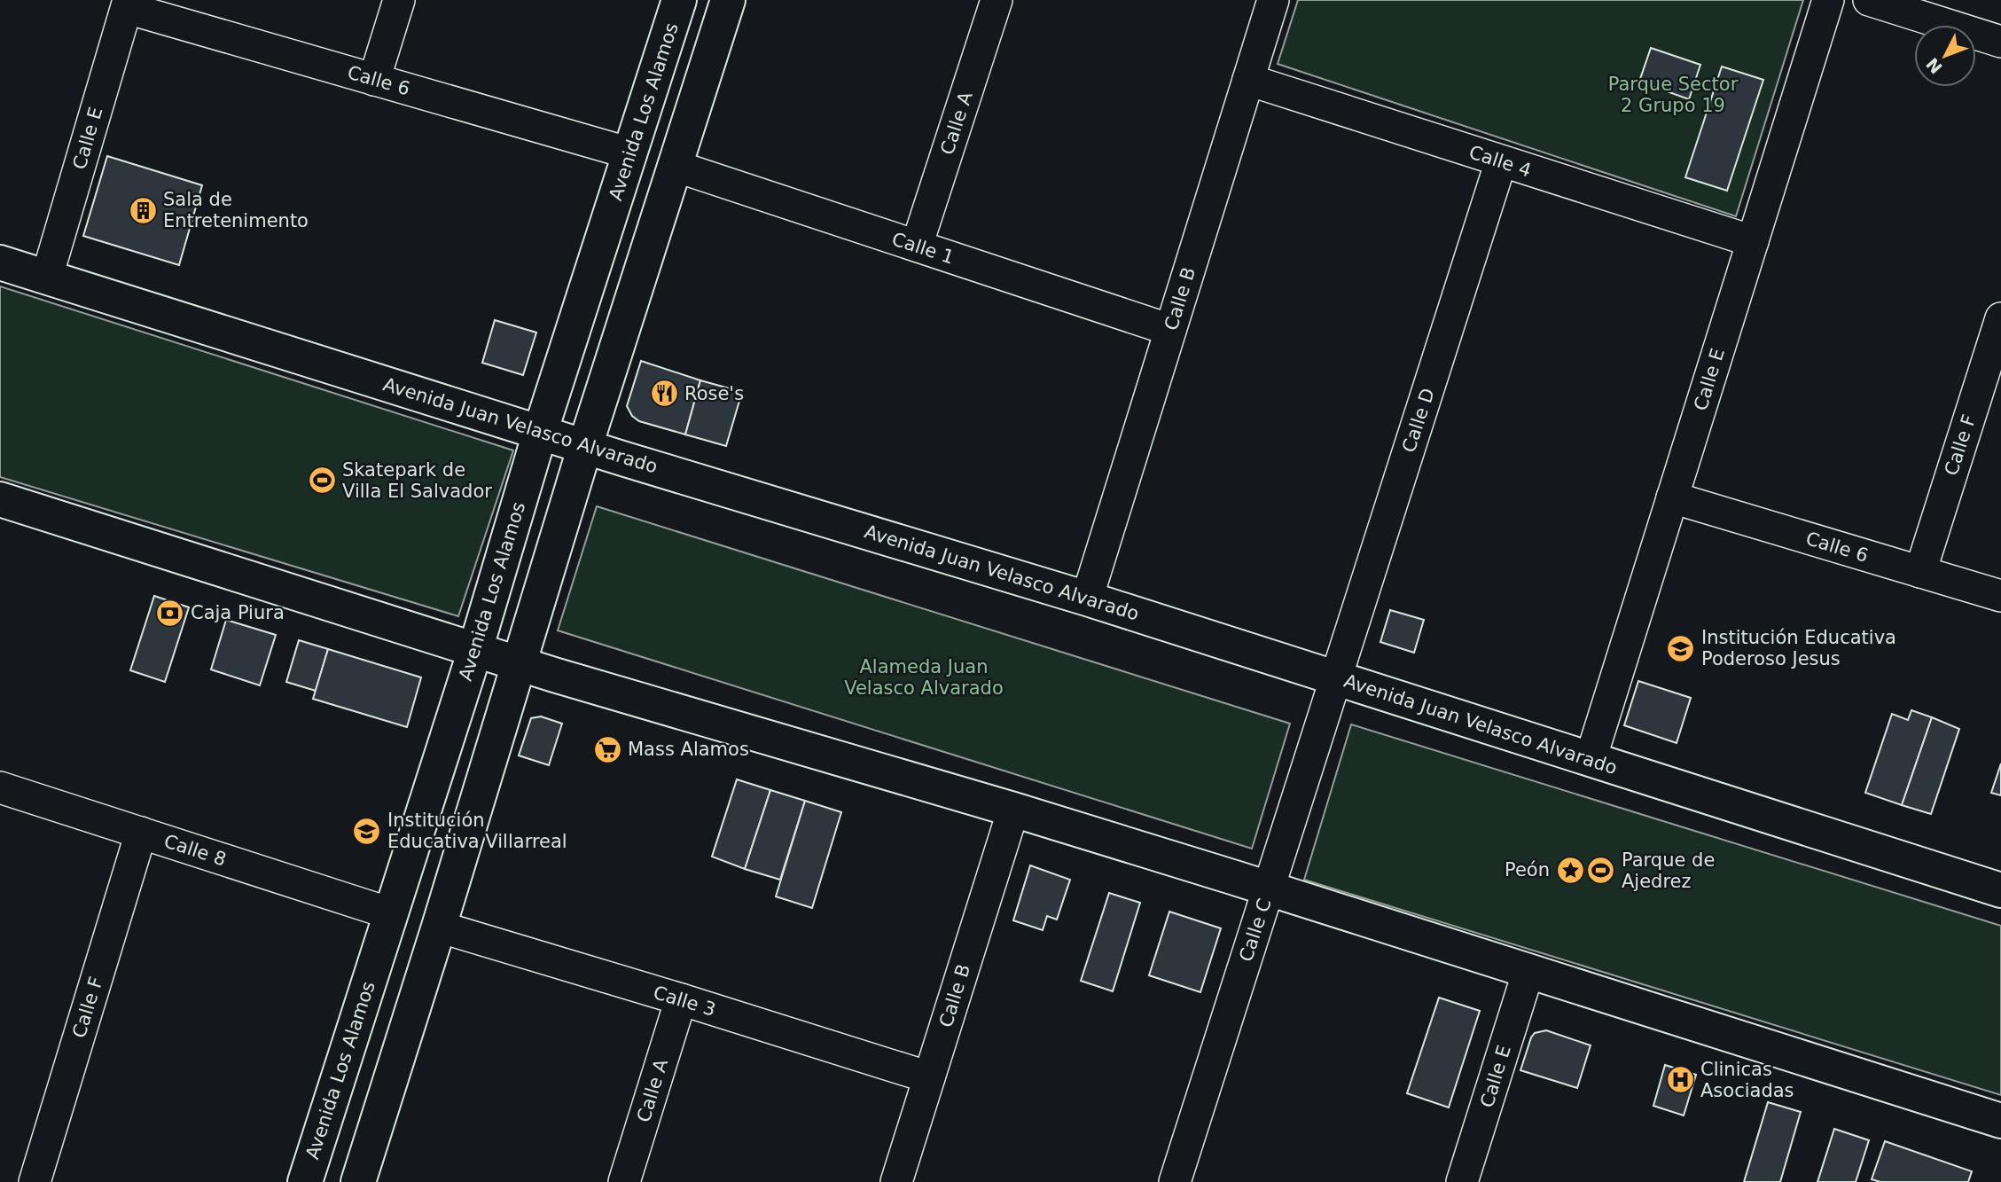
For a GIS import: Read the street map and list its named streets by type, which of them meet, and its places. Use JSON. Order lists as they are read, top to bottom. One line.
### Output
{"streets":{"main road":["Avenida Los Alamos","Avenida Juan Velasco Alvarado"],"street":["Calle 6","Calle A","Calle E","Calle 4","Calle 1","Calle B","Calle D","Calle F","Calle 8","Calle C","Calle 3"]},"crossings":[["Calle 6","Avenida Los Alamos"],["Calle 6","Calle E"],["Calle 6","Calle F"],["Avenida Los Alamos","Avenida Juan Velasco Alvarado"],["Avenida Los Alamos","Calle 8"],["Calle A","Calle 1"],["Calle A","Calle 3"],["Calle E","Calle 4"],["Calle E","Avenida Juan Velasco Alvarado"],["Calle 4","Calle B"],["Calle 4","Calle D"],["Calle 1","Calle B"],["Calle B","Avenida Juan Velasco Alvarado"],["Calle B","Calle 3"],["Calle D","Avenida Juan Velasco Alvarado"],["Calle D","Calle C"],["Avenida Juan Velasco Alvarado","Calle C"],["Calle F","Calle 8"]],"parks":["Parque Sector 2 Grupo 19","Alameda Juan Velasco Alvarado"],"places":{"building":["Sala de Entretenimento"],"restaurant":["Rose's"],"sports":["Skatepark de Villa El Salvador","Parque de Ajedrez"],"bank":["Caja Piura"],"school or university":["Institución Educativa Poderoso Jesus","Institución Educativa Villarreal"],"supermarket":["Mass Alamos"],"place":["Peón"],"hospital":["Clinicas Asociadas"]},"north":"bottom left"}
